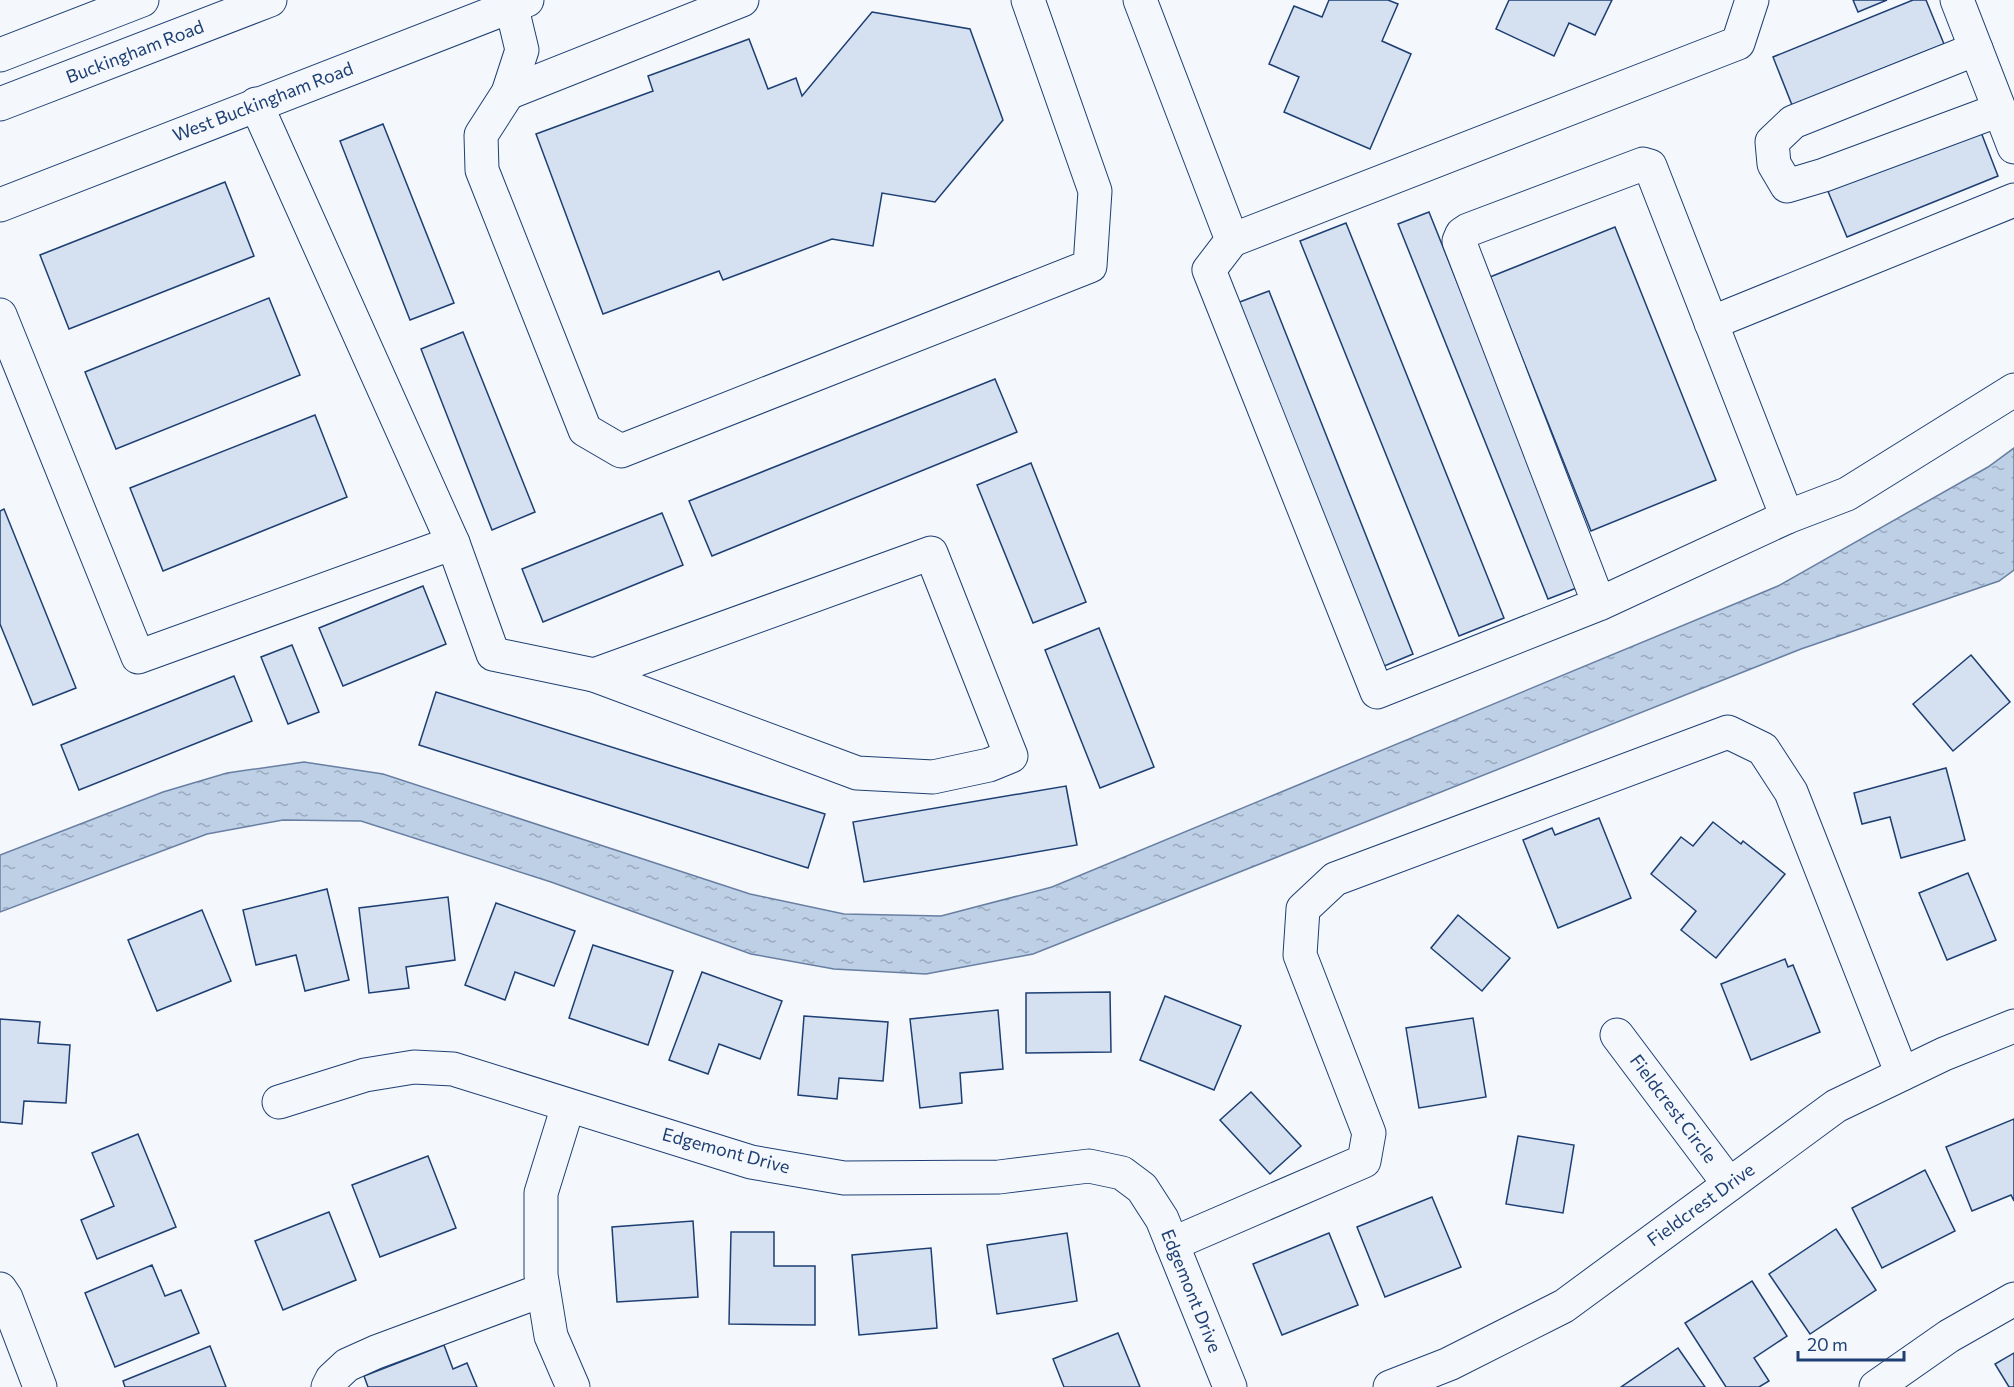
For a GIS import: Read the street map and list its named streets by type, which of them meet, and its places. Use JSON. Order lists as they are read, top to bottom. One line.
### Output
{"streets":{"street":["Buckingham Road","West Buckingham Road","Fieldcrest Circle","Edgemont Drive","Fieldcrest Drive"]},"crossings":[["Fieldcrest Circle","Fieldcrest Drive"]],"scale_bar":"20 m"}
